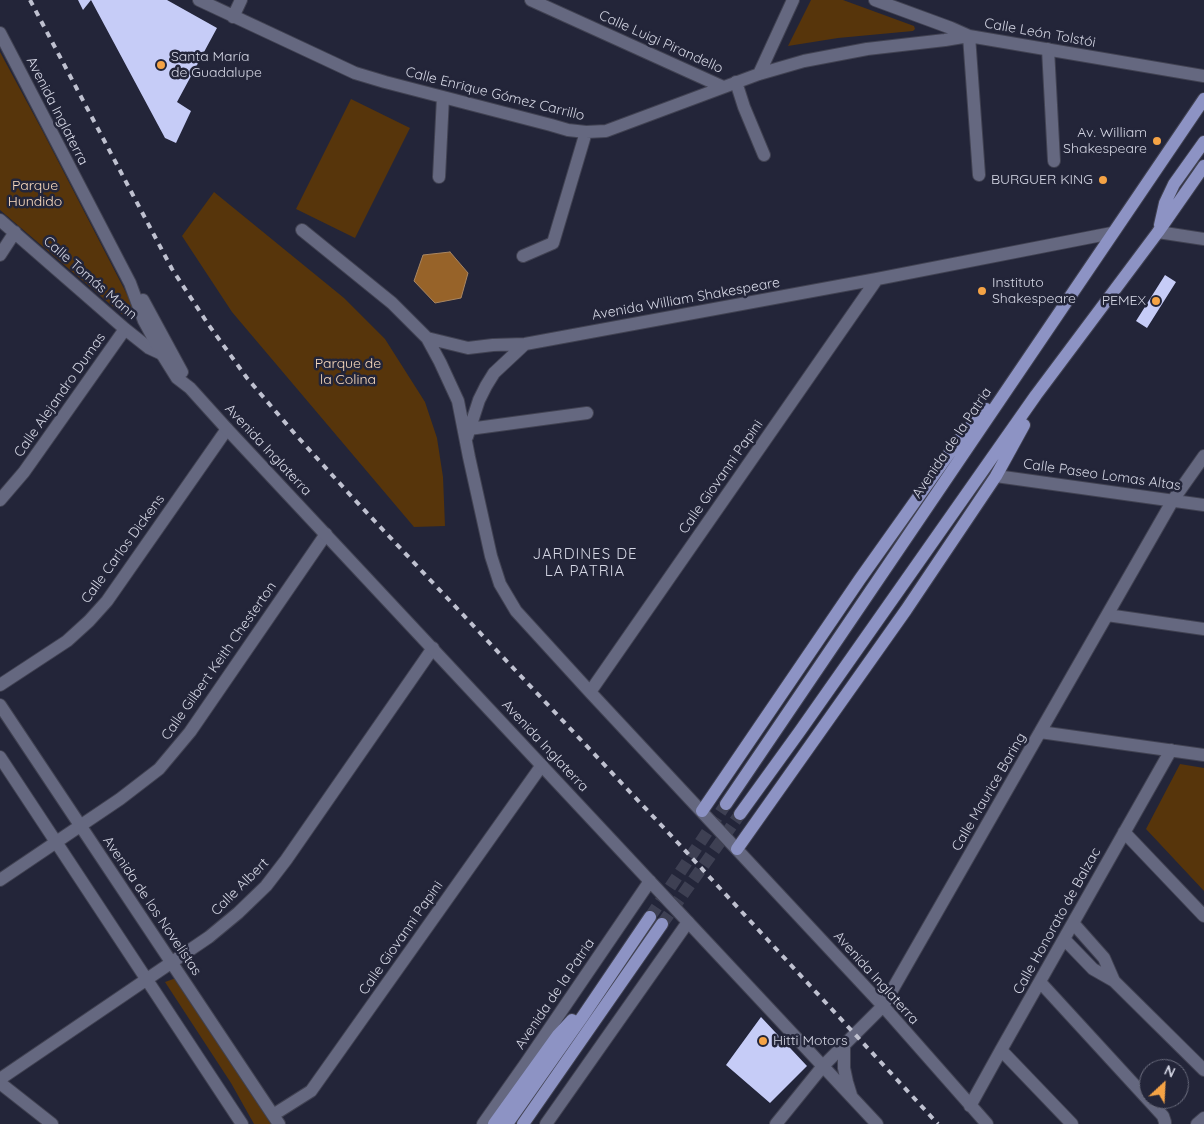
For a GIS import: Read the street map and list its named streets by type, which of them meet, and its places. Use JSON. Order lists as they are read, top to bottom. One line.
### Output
{"streets":{"main road":["Avenida de la Patria"],"street":["Calle León Tolstói","Calle Luigi Pirandello","Calle Enrique Gómez Carrillo","Avenida Inglaterra","Calle Tomás Mann","Avenida William Shakespeare","Calle Alejandro Dumas","Calle Paseo Lomas Altas","Calle Giovanni Papini","Calle Carlos Dickens","Calle Gilbert Keith Chesterton","Calle Maurice Baring","Calle Albert","Avenida de los Novelistas","Calle Honorato de Balzac"]},"crossings":[["Calle León Tolstói","Calle Enrique Gómez Carrillo"],["Calle Luigi Pirandello","Calle Enrique Gómez Carrillo"],["Avenida Inglaterra","Calle Tomás Mann"],["Avenida Inglaterra","Avenida William Shakespeare"],["Avenida Inglaterra","Avenida de la Patria"],["Avenida Inglaterra","Calle Giovanni Papini"],["Avenida Inglaterra","Calle Carlos Dickens"],["Avenida Inglaterra","Calle Gilbert Keith Chesterton"],["Avenida Inglaterra","Calle Maurice Baring"],["Avenida Inglaterra","Calle Albert"],["Avenida Inglaterra","Calle Honorato de Balzac"],["Calle Tomás Mann","Calle Alejandro Dumas"],["Avenida William Shakespeare","Avenida de la Patria"],["Avenida William Shakespeare","Calle Giovanni Papini"],["Calle Paseo Lomas Altas","Calle Maurice Baring"],["Calle Giovanni Papini","Avenida de los Novelistas"],["Calle Gilbert Keith Chesterton","Avenida de los Novelistas"],["Calle Albert","Avenida de los Novelistas"]],"districts":["JARDINES DE LA PATRIA"],"parks":["Parque Hundido","Parque de la Colina"],"places":["Santa María de Guadalupe","Av. William Shakespeare","BURGUER KING","Instituto Shakespeare","PEMEX","Hitti Motors"],"north":"top right"}
